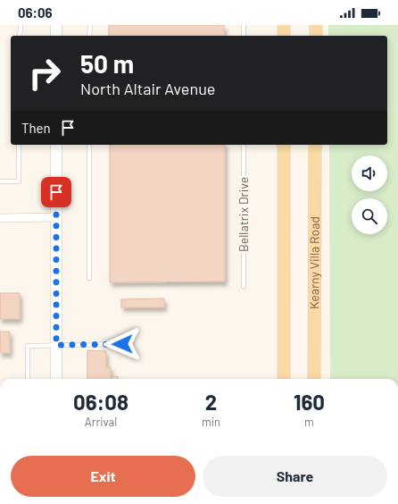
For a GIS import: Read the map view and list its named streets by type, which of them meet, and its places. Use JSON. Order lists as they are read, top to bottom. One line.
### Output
{"streets":{"main road":["Kearny Villa Road"],"lane":["Bellatrix Drive"]},"page":{"status":"06:06","turn":["50 m","North Altair Avenue"],"then":"Then","eta":["06:08","Arrival","2","min","160","m"],"buttons":["Exit","Share"]}}
